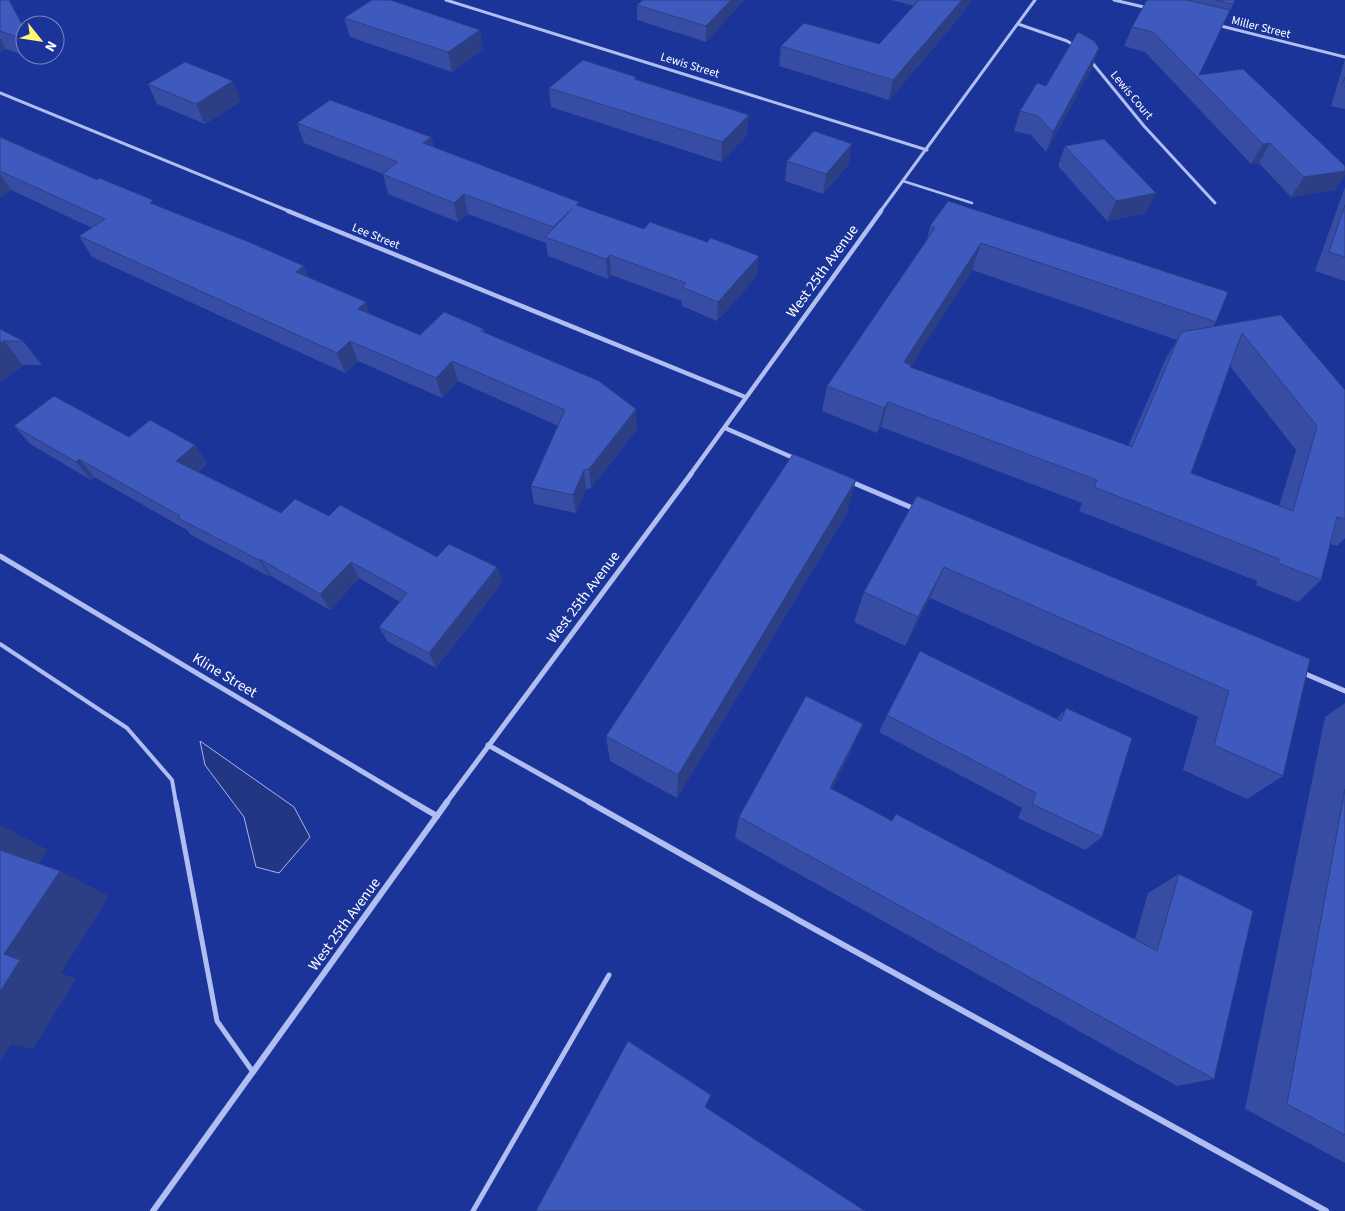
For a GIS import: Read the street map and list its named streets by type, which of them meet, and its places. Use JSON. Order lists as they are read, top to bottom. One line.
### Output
{"streets":{"street":["Miller Street","Lewis Street","Lewis Court","Lee Street","West 25th Avenue","Kline Street"]},"crossings":[["Lewis Street","West 25th Avenue"],["Lee Street","West 25th Avenue"],["West 25th Avenue","Kline Street"]],"north":"bottom right"}
